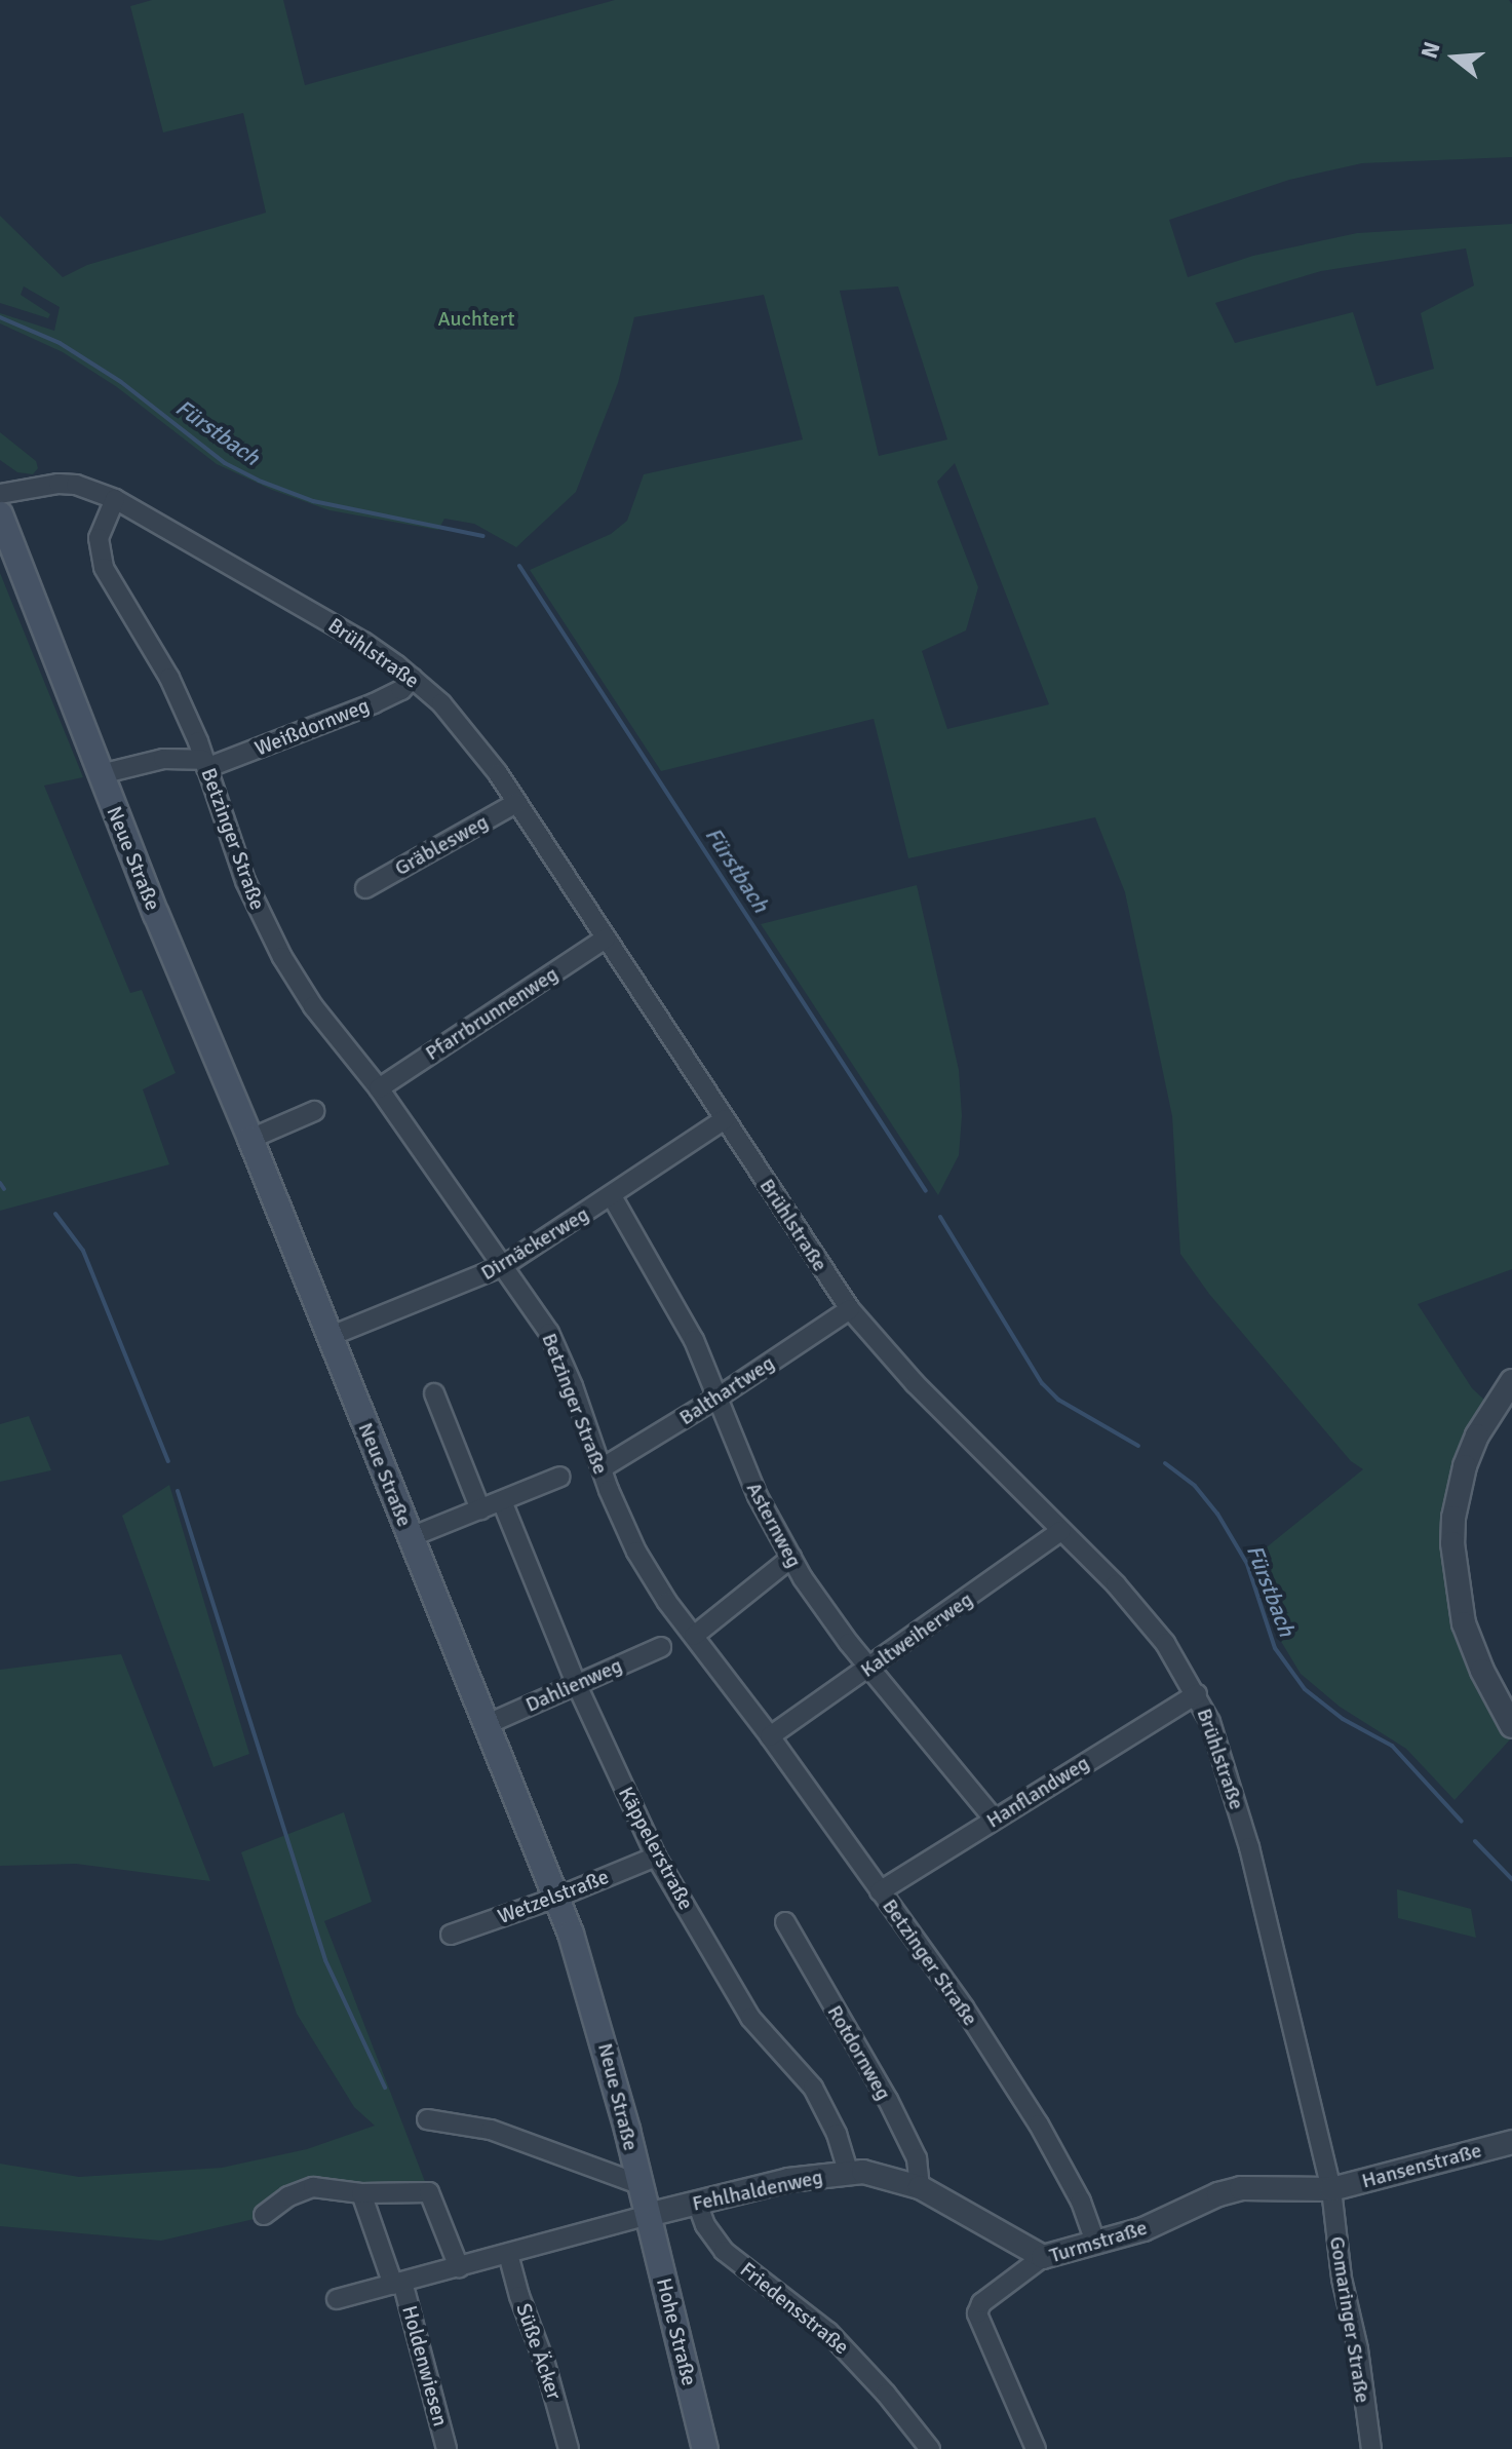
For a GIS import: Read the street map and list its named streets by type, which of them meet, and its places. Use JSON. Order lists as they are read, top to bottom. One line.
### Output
{"streets":{"main road":["Neue Straße","Hohe Straße"],"street":["Brühlstraße","Weißdornweg","Betzinger Straße","Gräblesweg","Pfarrbrunnenweg","Dirnäckerweg","Balthartweg","Asternweg","Kaltweiherweg","Dahlienweg","Hanflandweg","Käppelerstraße","Wetzelstraße","Rotdornweg","Hansenstraße","Fehlhaldenweg","Turmstraße","Friedensstraße","Gomaringer Straße","Süße Äcker","Holdenwiesen"]},"crossings":[["Brühlstraße","Weißdornweg"],["Brühlstraße","Betzinger Straße"],["Brühlstraße","Gräblesweg"],["Brühlstraße","Pfarrbrunnenweg"],["Brühlstraße","Dirnäckerweg"],["Brühlstraße","Balthartweg"],["Brühlstraße","Kaltweiherweg"],["Brühlstraße","Hanflandweg"],["Brühlstraße","Hansenstraße"],["Brühlstraße","Turmstraße"],["Brühlstraße","Gomaringer Straße"],["Weißdornweg","Betzinger Straße"],["Weißdornweg","Neue Straße"],["Betzinger Straße","Pfarrbrunnenweg"],["Betzinger Straße","Dirnäckerweg"],["Betzinger Straße","Balthartweg"],["Betzinger Straße","Kaltweiherweg"],["Betzinger Straße","Hanflandweg"],["Betzinger Straße","Turmstraße"],["Neue Straße","Dirnäckerweg"],["Neue Straße","Dahlienweg"],["Neue Straße","Wetzelstraße"],["Neue Straße","Fehlhaldenweg"],["Neue Straße","Hohe Straße"],["Dirnäckerweg","Asternweg"],["Balthartweg","Asternweg"],["Asternweg","Kaltweiherweg"],["Asternweg","Hanflandweg"],["Dahlienweg","Käppelerstraße"],["Käppelerstraße","Wetzelstraße"],["Käppelerstraße","Fehlhaldenweg"],["Rotdornweg","Fehlhaldenweg"],["Hansenstraße","Turmstraße"],["Hansenstraße","Gomaringer Straße"],["Fehlhaldenweg","Turmstraße"],["Fehlhaldenweg","Friedensstraße"],["Fehlhaldenweg","Hohe Straße"],["Fehlhaldenweg","Süße Äcker"],["Fehlhaldenweg","Holdenwiesen"],["Turmstraße","Gomaringer Straße"]],"water":["Fürstbach"],"parks":["Auchtert"],"north":"left"}
